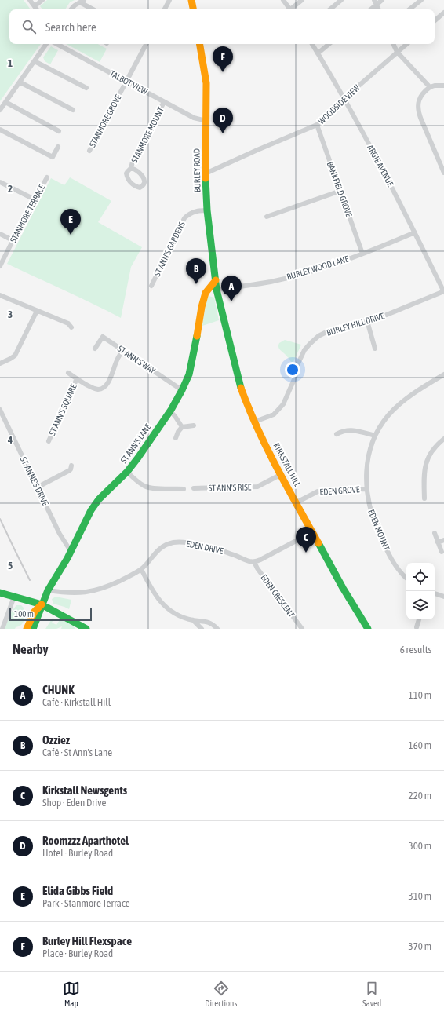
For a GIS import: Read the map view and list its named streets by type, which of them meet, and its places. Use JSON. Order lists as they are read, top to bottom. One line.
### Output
{"streets":{"street":["TALBOT VIEW","WOODSIDE VIEW","STANMORE GROVE","STANMORE MOUNT","ARGIE AVENUE","BURLEY ROAD","BANKFIELD GROVE","STANMORE TERRACE","ST ANN'S GARDENS","BURLEY WOOD LANE","BURLEY HILL DRIVE","ST ANN'S WAY","ST ANN'S SQUARE","ST ANN'S LANE","KIRKSTALL HILL","ST. ANNE'S DRIVE","ST ANN'S RISE","EDEN GROVE","EDEN MOUNT","EDEN DRIVE","EDEN CRESCENT"]},"crossings":[["TALBOT VIEW","STANMORE GROVE"],["TALBOT VIEW","STANMORE MOUNT"],["TALBOT VIEW","BURLEY ROAD"],["WOODSIDE VIEW","ARGIE AVENUE"],["WOODSIDE VIEW","BURLEY ROAD"],["WOODSIDE VIEW","BANKFIELD GROVE"],["ARGIE AVENUE","BURLEY WOOD LANE"],["ARGIE AVENUE","BURLEY HILL DRIVE"],["BURLEY ROAD","ST ANN'S GARDENS"],["BURLEY ROAD","BURLEY WOOD LANE"],["BURLEY ROAD","ST ANN'S LANE"],["BURLEY ROAD","KIRKSTALL HILL"],["BANKFIELD GROVE","BURLEY WOOD LANE"],["BURLEY HILL DRIVE","KIRKSTALL HILL"],["ST ANN'S WAY","ST ANN'S SQUARE"],["ST ANN'S WAY","ST ANN'S LANE"],["ST ANN'S LANE","ST. ANNE'S DRIVE"],["ST ANN'S LANE","EDEN DRIVE"],["KIRKSTALL HILL","ST ANN'S RISE"],["KIRKSTALL HILL","EDEN GROVE"],["EDEN GROVE","EDEN MOUNT"],["EDEN DRIVE","EDEN CRESCENT"]],"scale_bar":"100 m","page":{"search":"Search here","pins":["F","D","E","B","A","C"],"scale":"100 m","heading":["Nearby","6 results"],"list":[{"mark":"A","name":"CHUNK","note":"Café · Kirkstall Hill","value":"110 m"},{"mark":"B","name":"Ozziez","note":"Café · St Ann's Lane","value":"160 m"},{"mark":"C","name":"Kirkstall Newsgents","note":"Shop · Eden Drive","value":"220 m"},{"mark":"D","name":"Roomzzz Aparthotel","note":"Hotel · Burley Road","value":"300 m"},{"mark":"E","name":"Elida Gibbs Field","note":"Park · Stanmore Terrace","value":"310 m"},{"mark":"F","name":"Burley Hill Flexspace","note":"Place · Burley Road","value":"370 m"}],"nav":["Map","Directions","Saved"]},"grid":{"rows":["1","2","3","4","5"]}}
